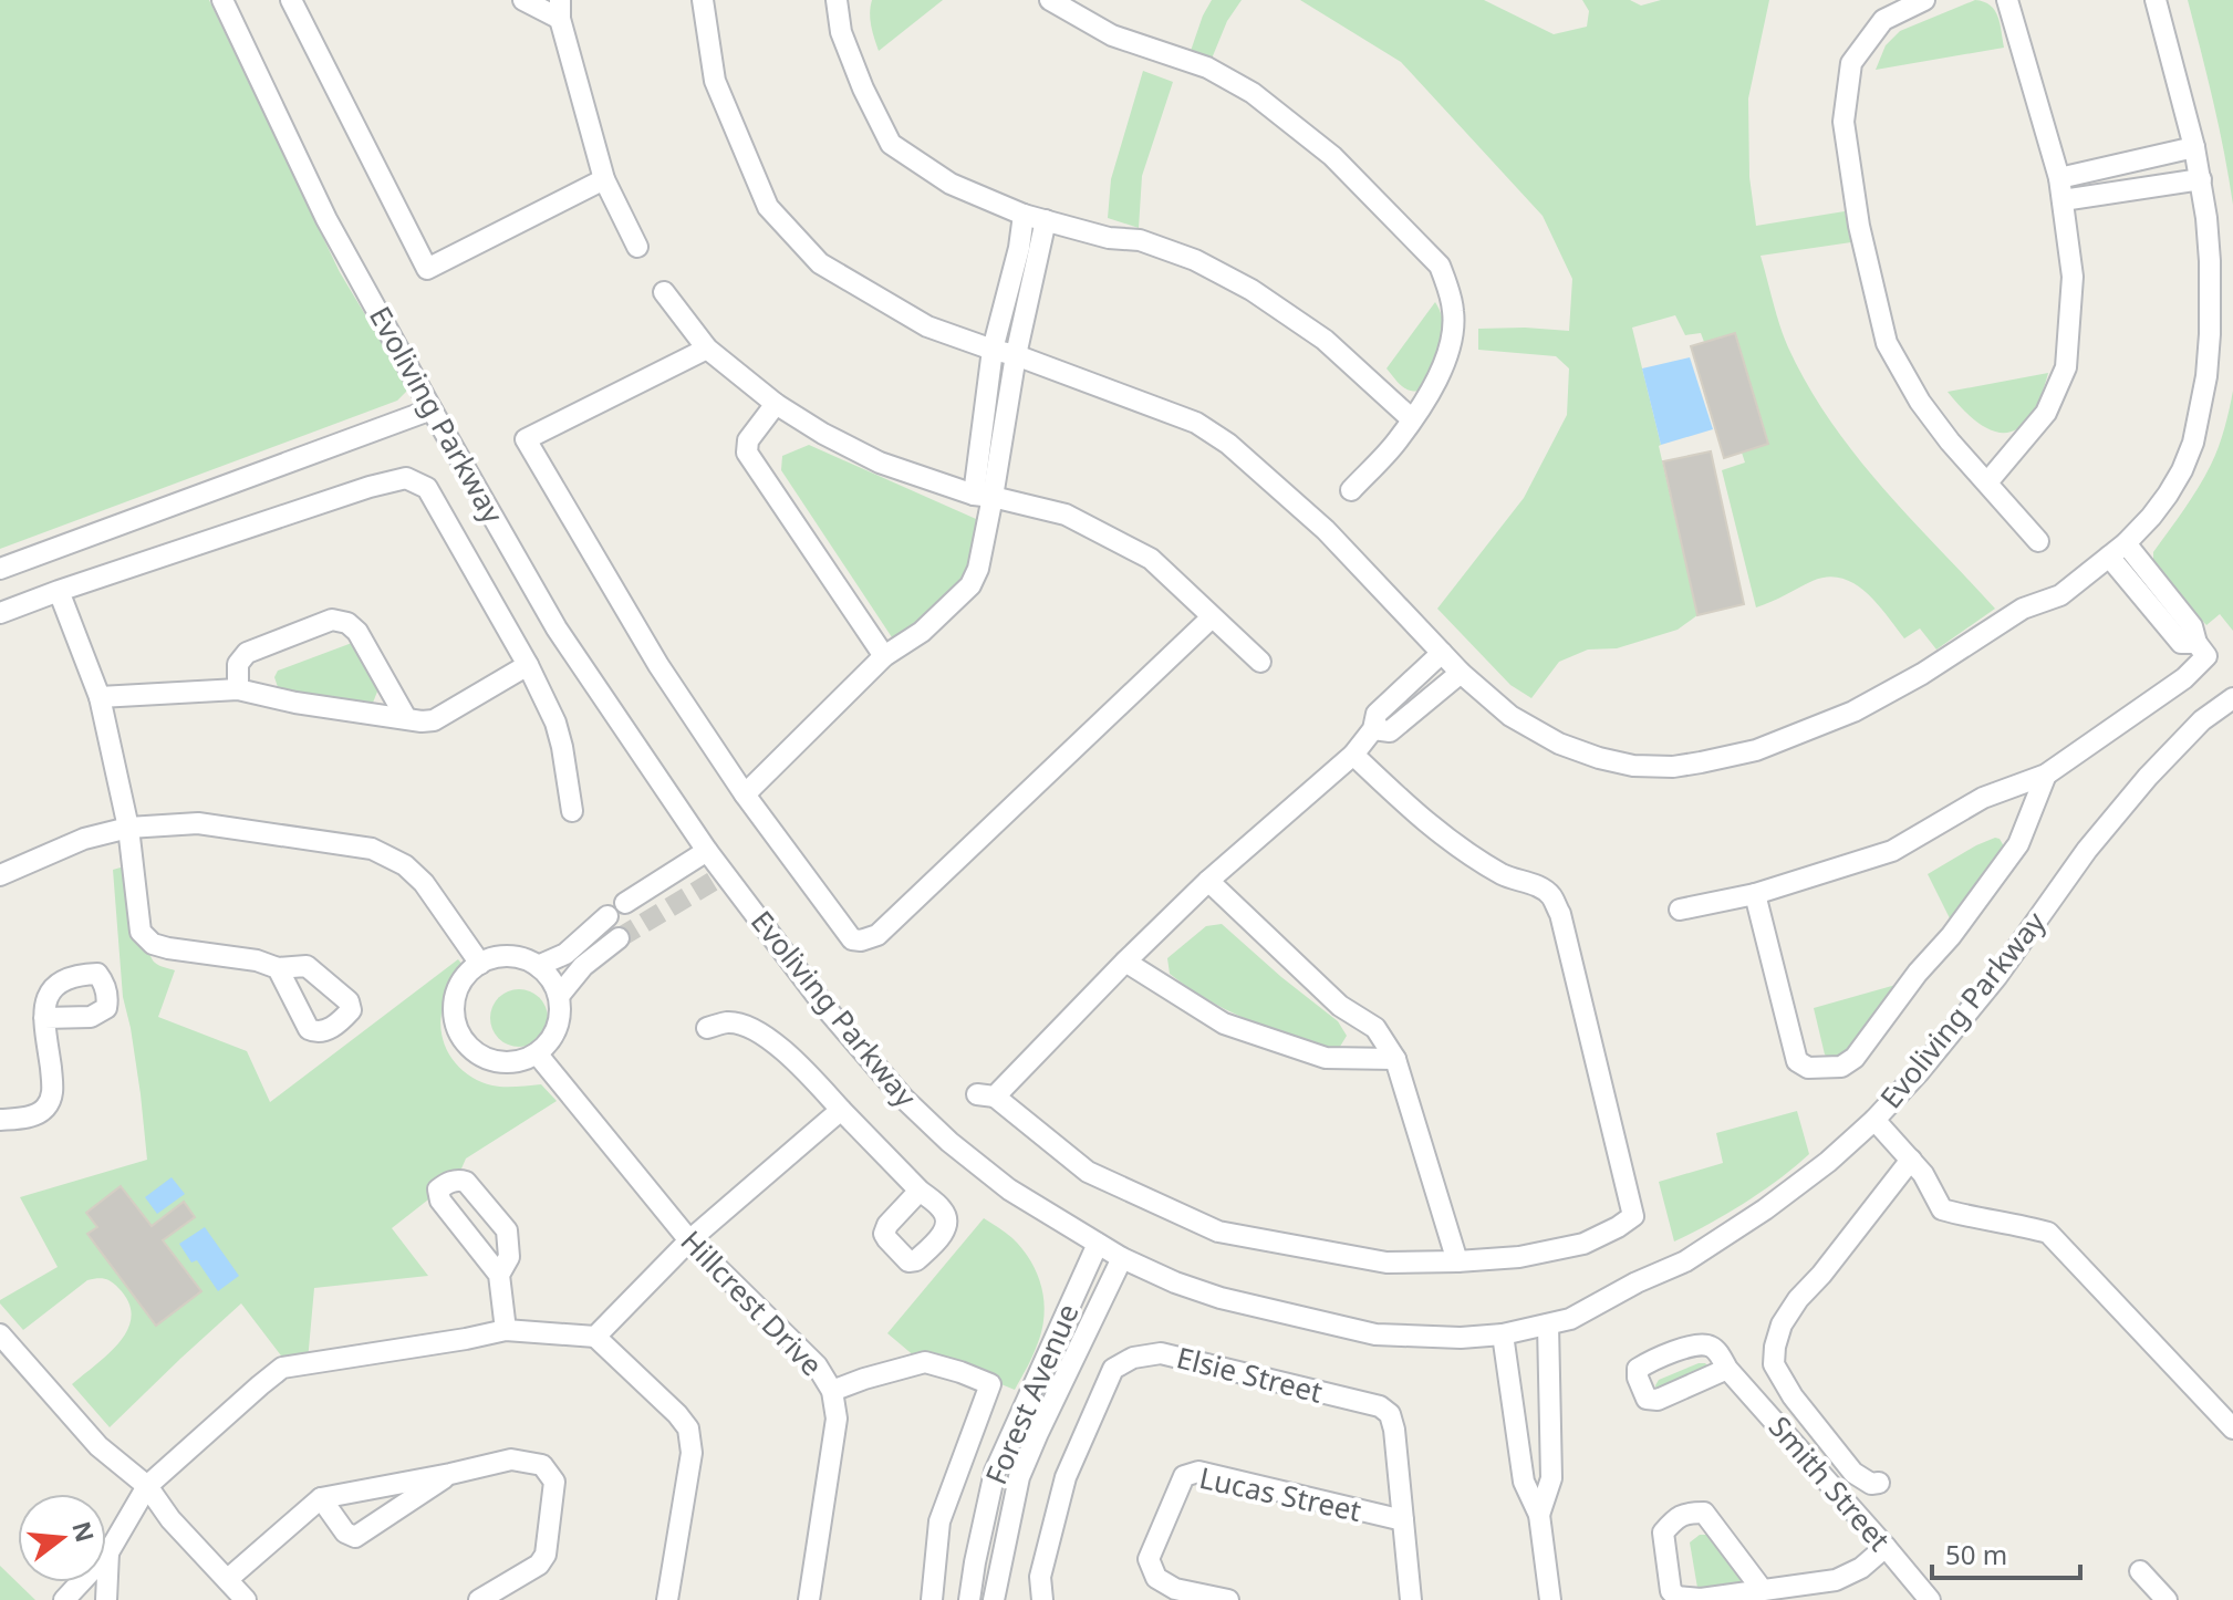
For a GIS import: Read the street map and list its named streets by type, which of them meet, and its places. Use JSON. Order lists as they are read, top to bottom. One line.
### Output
{"streets":{"street":["Evoliving Parkway","Hillcrest Drive","Elsie Street","Forest Avenue","Smith Street","Lucas Street"]},"crossings":[["Evoliving Parkway","Forest Avenue"],["Elsie Street","Lucas Street"]],"scale_bar":"50 m","north":"right"}
